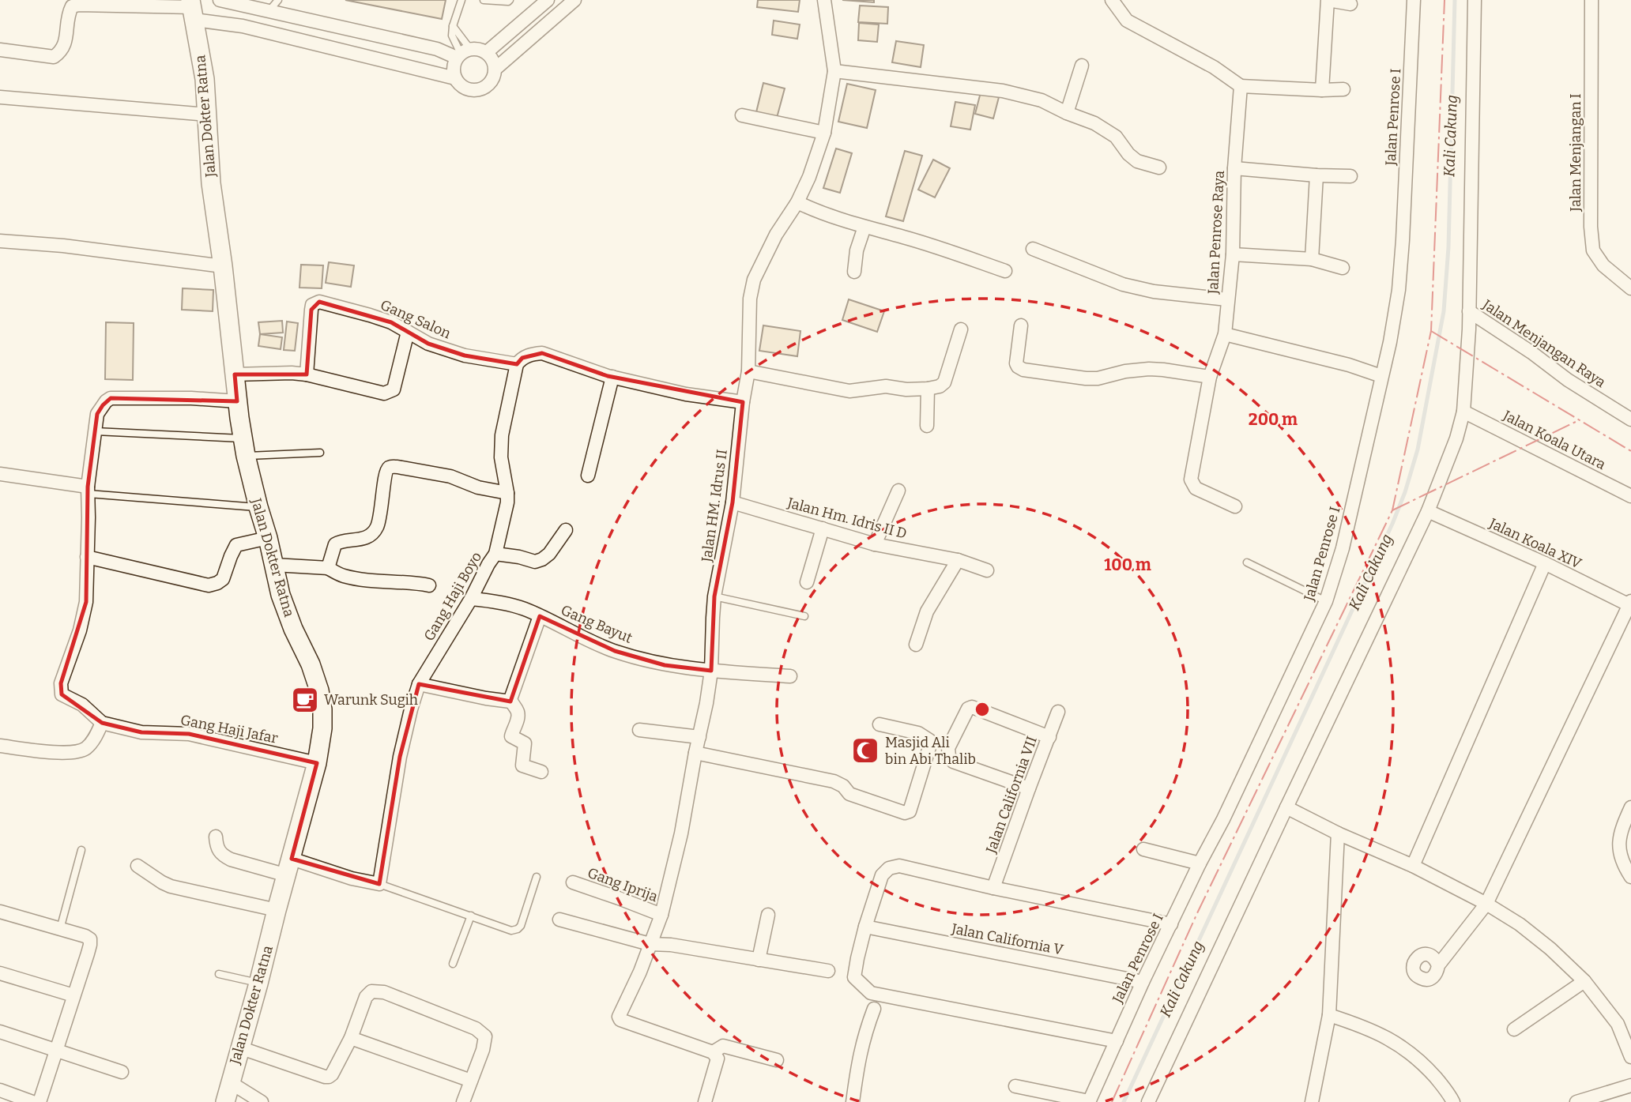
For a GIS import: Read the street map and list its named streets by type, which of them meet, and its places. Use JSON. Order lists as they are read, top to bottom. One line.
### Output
{"streets":{"street":["Jalan Dokter Ratna","Jalan Penrose I","Jalan Menjangan I","Jalan Penrose Raya","Gang Salon","Jalan Menjangan Raya","Jalan Koala Utara","Jalan HM. Idrus II","Jalan Hm. Idris II D","Jalan Koala XIV","Gang Haji Boyo","Gang Bayut","Gang Haji Jafar","Jalan California VII","Gang Iprija","Jalan California V"]},"crossings":[["Jalan Dokter Ratna","Gang Haji Jafar"],["Jalan Penrose I","Jalan California V"],["Gang Salon","Gang Haji Boyo"],["Jalan HM. Idrus II","Jalan Hm. Idris II D"],["Jalan HM. Idrus II","Gang Bayut"],["Jalan HM. Idrus II","Gang Iprija"],["Gang Haji Boyo","Gang Bayut"]],"water":["Kali Cakung"],"places":{"cafe":["Warunk Sugih"],"mosque":["Masjid Ali bin Abi Thalib"]},"rings":["200 m","100 m"]}
